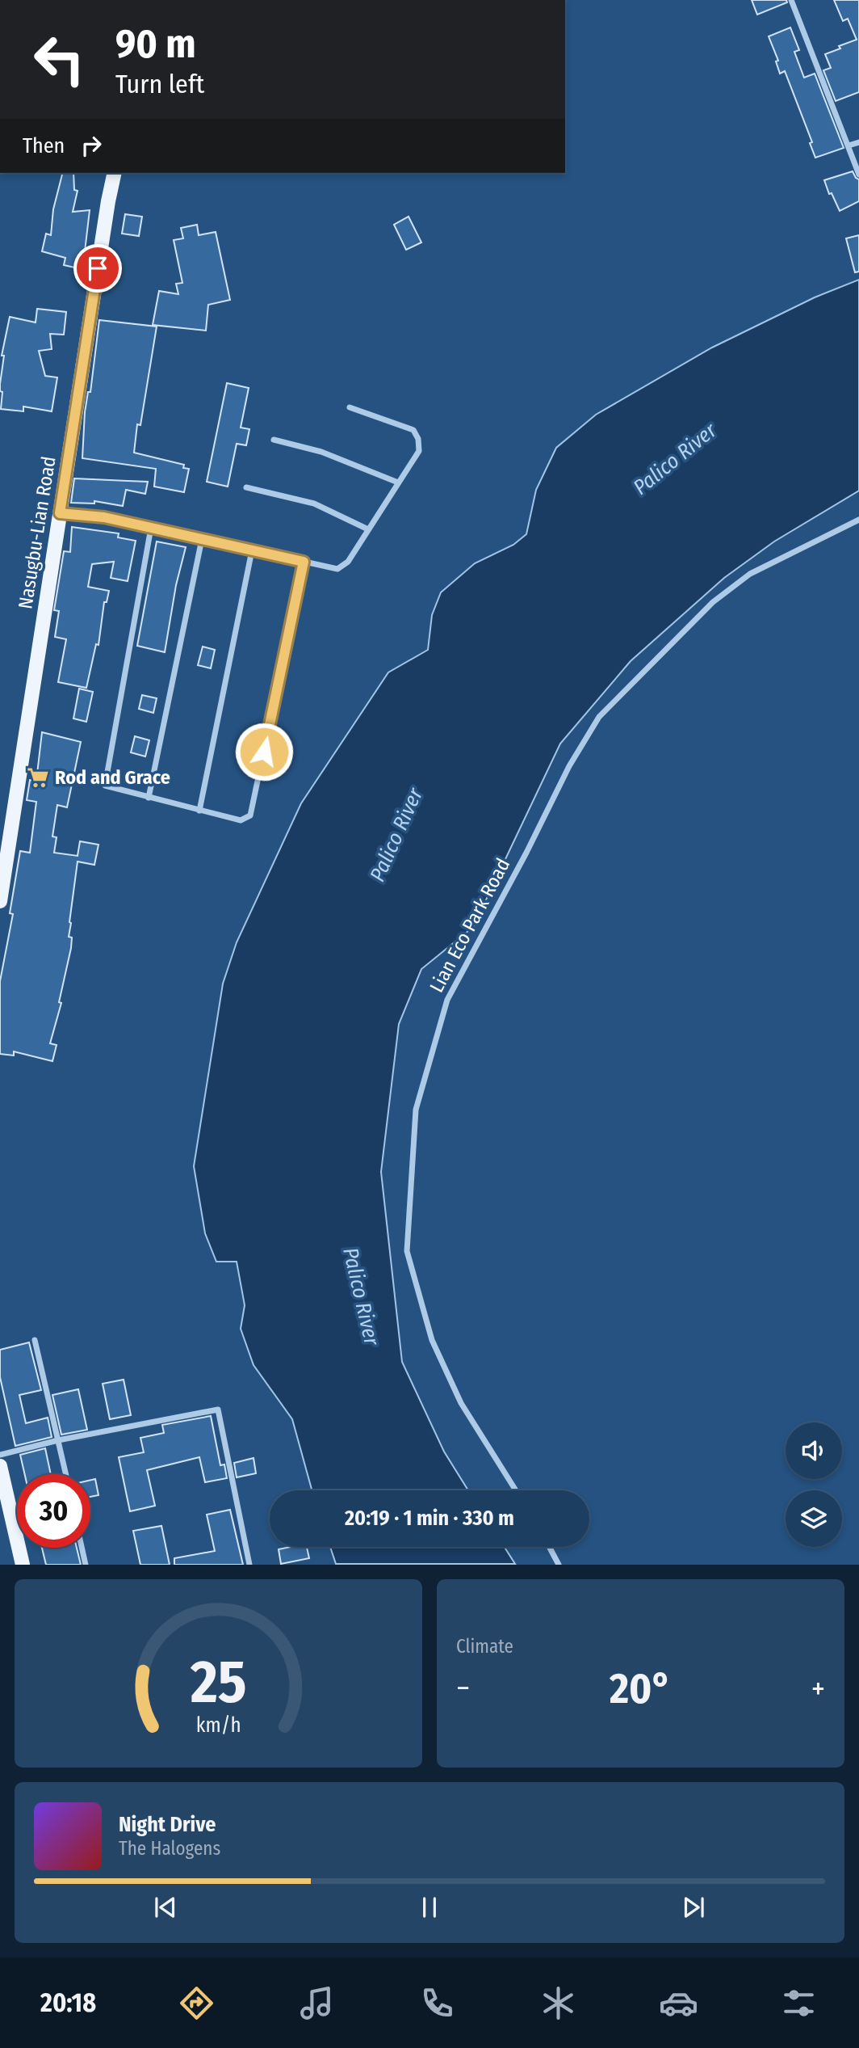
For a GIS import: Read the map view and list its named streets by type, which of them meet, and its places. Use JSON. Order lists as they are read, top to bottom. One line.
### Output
{"streets":{"main road":["Nasugbu-Lian Road"],"street":["Lian Eco Park Road"]},"water":["Palico River"],"places":{"supermarket":["Rod and Grace"]},"page":{"turn":["90 m","Turn left"],"then":"Then","limit":"30","trip":"20:19 · 1 min · 330 m","tile":"Climate","heat":["−","20°","+"],"song":["Night Drive","The Halogens"],"tabs":"20:18","gauge":["25","km/h"]}}
